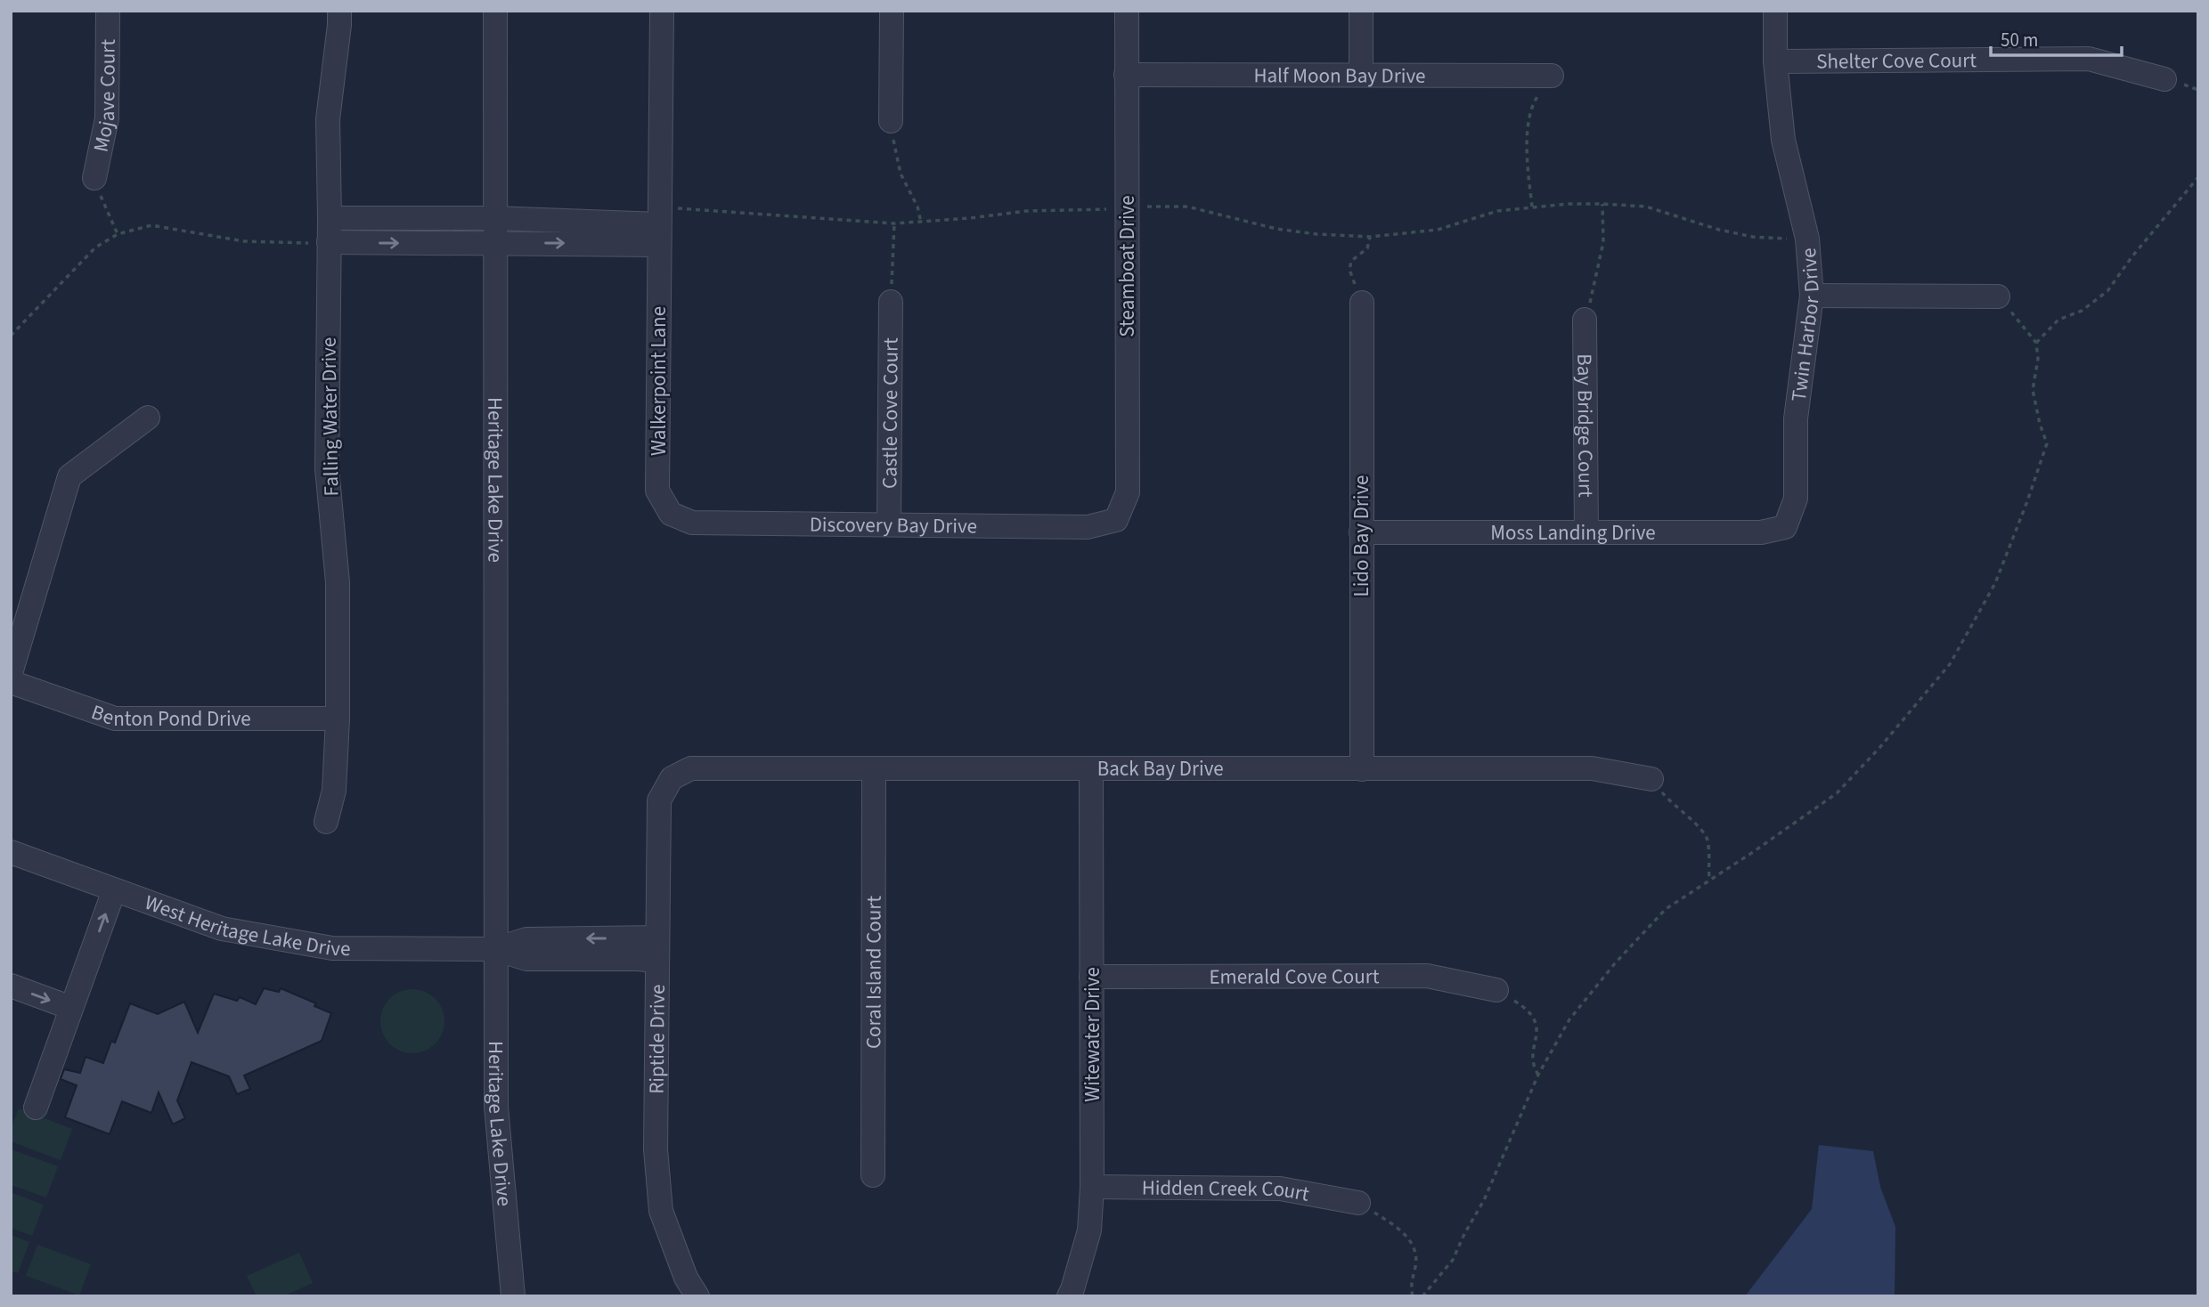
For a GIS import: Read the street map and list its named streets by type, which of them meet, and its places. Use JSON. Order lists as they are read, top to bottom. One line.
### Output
{"streets":{"street":["Shelter Cove Court","Half Moon Bay Drive","Mojave Court","Steamboat Drive","Twin Harbor Drive","Walkerpoint Lane","Castle Cove Court","Falling Water Drive","Bay Bridge Court","Heritage Lake Drive","Discovery Bay Drive","Moss Landing Drive","Lido Bay Drive","Benton Pond Drive","Back Bay Drive","West Heritage Lake Drive","Coral Island Court","Emerald Cove Court","Witewater Drive","Riptide Drive","Hidden Creek Court"]},"crossings":[["Shelter Cove Court","Twin Harbor Drive"],["Half Moon Bay Drive","Steamboat Drive"],["Steamboat Drive","Discovery Bay Drive"],["Twin Harbor Drive","Moss Landing Drive"],["Walkerpoint Lane","Discovery Bay Drive"],["Castle Cove Court","Discovery Bay Drive"],["Falling Water Drive","Benton Pond Drive"],["Bay Bridge Court","Moss Landing Drive"],["Heritage Lake Drive","West Heritage Lake Drive"],["Moss Landing Drive","Lido Bay Drive"],["Lido Bay Drive","Back Bay Drive"],["Back Bay Drive","Coral Island Court"],["Back Bay Drive","Witewater Drive"],["Back Bay Drive","Riptide Drive"],["Emerald Cove Court","Witewater Drive"],["Witewater Drive","Hidden Creek Court"]],"scale_bar":"50 m"}
